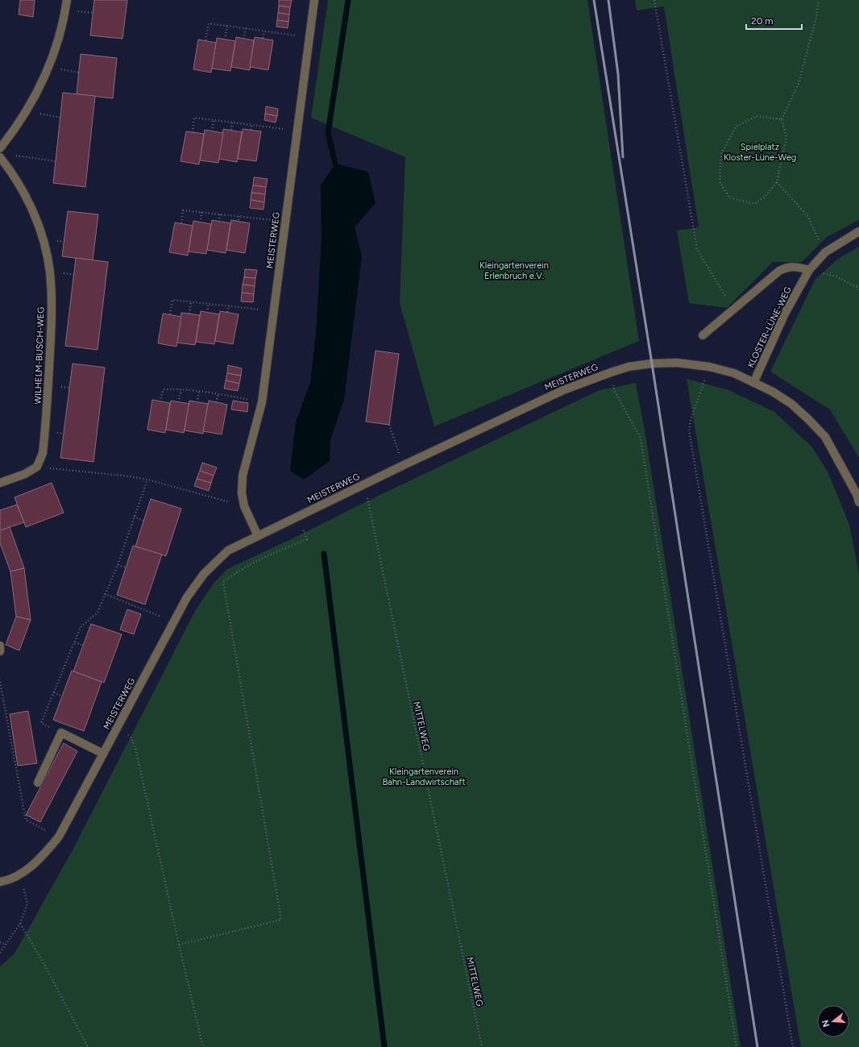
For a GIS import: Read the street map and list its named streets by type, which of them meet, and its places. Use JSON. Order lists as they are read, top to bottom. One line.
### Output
{"streets":{"street":["MEISTERWEG","KLOSTER-LÜNE-WEG","WILHELM-BUSCH-WEG"],"path":["MITTELWEG"]},"crossings":[["MEISTERWEG","KLOSTER-LÜNE-WEG"],["MEISTERWEG","MITTELWEG"]],"parks":["Spielplatz Kloster-Lüne-Weg","Kleingartenverein Erlenbruch e.V.","Kleingartenverein Bahn-Landwirtschaft"],"scale_bar":"20 m","north":"left"}
